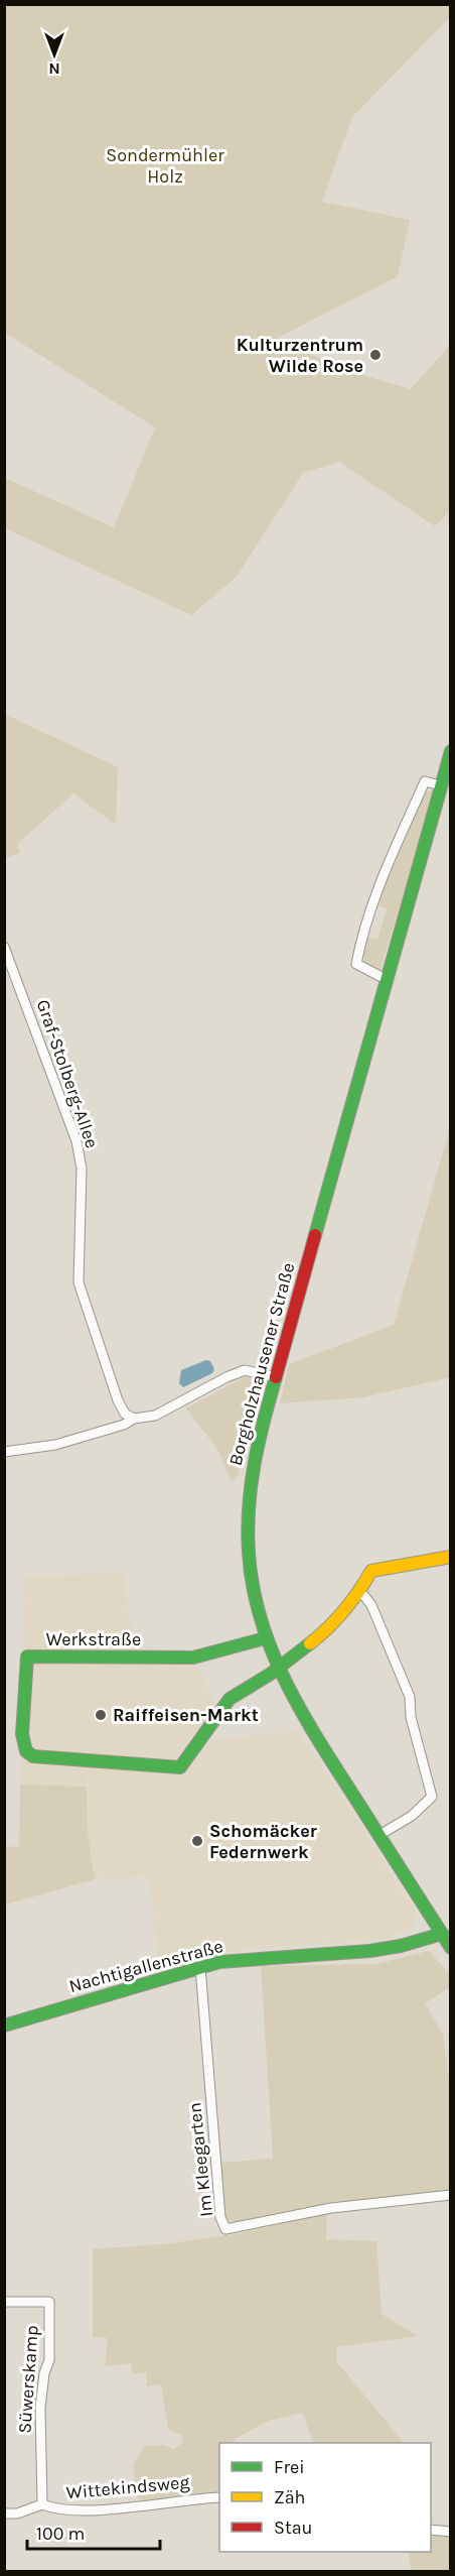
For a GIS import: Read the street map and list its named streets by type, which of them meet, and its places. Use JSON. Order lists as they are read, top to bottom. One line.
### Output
{"streets":{"street":["Graf-Stolberg-Allee","Borgholzhausener Straße","Werkstraße","Nachtigallenstraße","Im Kleegarten","Süwerskamp","Wittekindsweg"]},"crossings":[["Borgholzhausener Straße","Werkstraße"],["Borgholzhausener Straße","Nachtigallenstraße"],["Nachtigallenstraße","Im Kleegarten"],["Süwerskamp","Wittekindsweg"]],"parks":["Sondermühler Holz"],"places":["Kulturzentrum Wilde Rose","Raiffeisen-Markt","Schomäcker Federnwerk"],"legend":["Frei","Zäh","Stau"],"scale_bar":"100 m","north":"bottom"}
